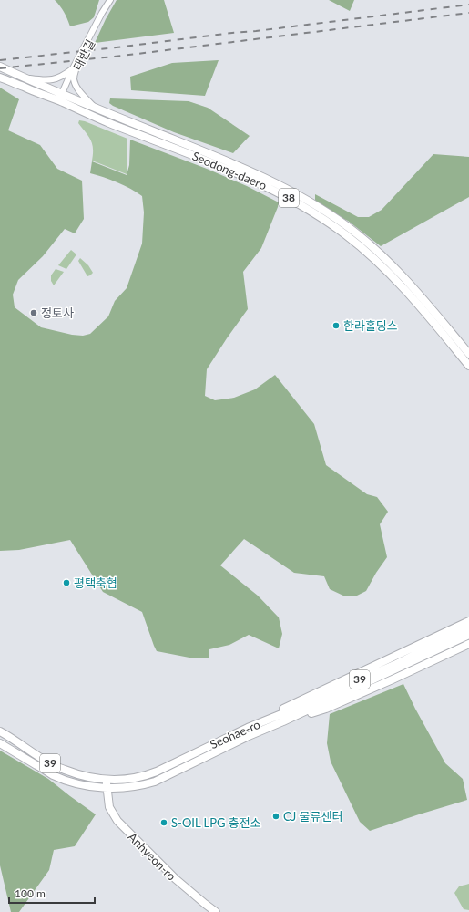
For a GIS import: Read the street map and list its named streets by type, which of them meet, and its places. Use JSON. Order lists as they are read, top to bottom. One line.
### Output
{"streets":{"main road":["Seodong-daero","38","39","Seohae-ro","Anhyeon-ro"],"street":["대반길"]},"crossings":[["대반길","Seodong-daero"],["Seohae-ro","Anhyeon-ro"]],"places":["정토사","한라홀딩스","평택축협","CJ 물류센터","S-OIL LPG 충전소"],"scale_bar":"100 m"}
